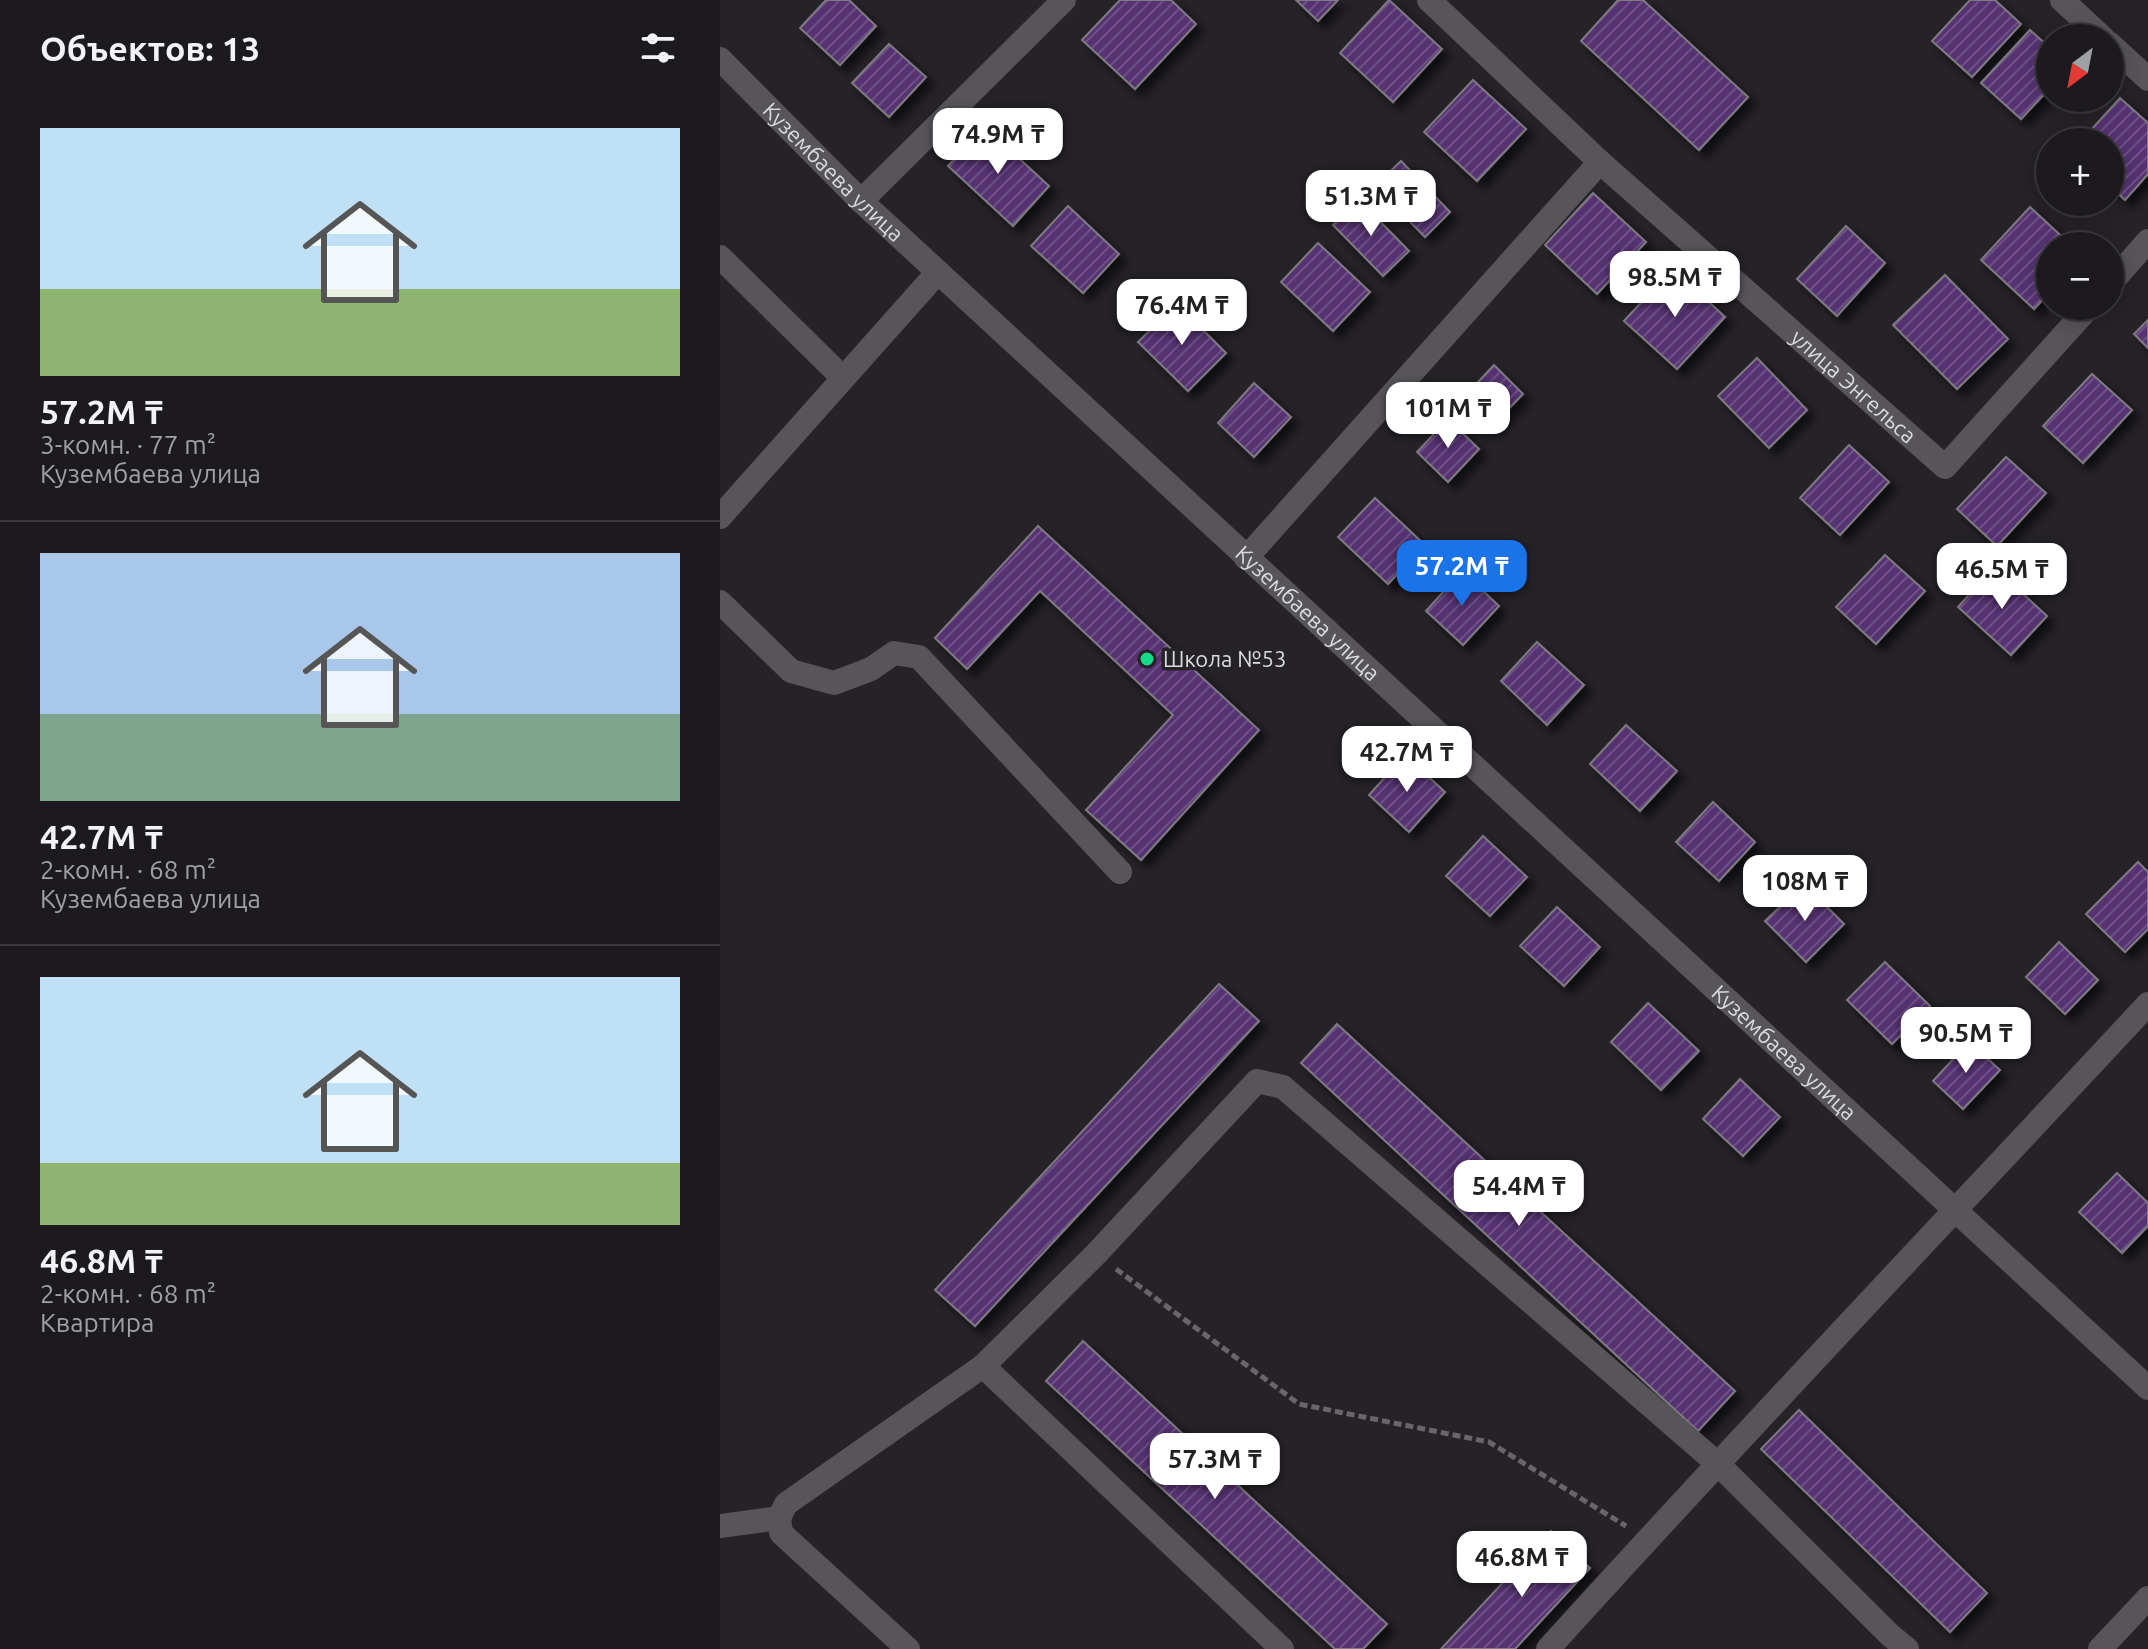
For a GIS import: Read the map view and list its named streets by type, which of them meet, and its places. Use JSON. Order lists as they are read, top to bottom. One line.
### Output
{"streets":{"street":["Кузембаева улица","улица Энгельса"]},"places":["Школа №53"],"north":"bottom left","page":{"heading":"Объектов: 13","map_buttons":["+","−"],"list":[{"name":"57.2M ₸","note":"3-комн. · 77 m² · Кузембаева улица"},{"name":"42.7M ₸","note":"2-комн. · 68 m² · Кузембаева улица"},{"name":"46.8M ₸","note":"2-комн. · 68 m² · Квартира"}],"price":["74.9M ₸","51.3M ₸","98.5M ₸","76.4M ₸","101M ₸","57.2M ₸","46.5M ₸","42.7M ₸","108M ₸","90.5M ₸","54.4M ₸","57.3M ₸","46.8M ₸"]}}
